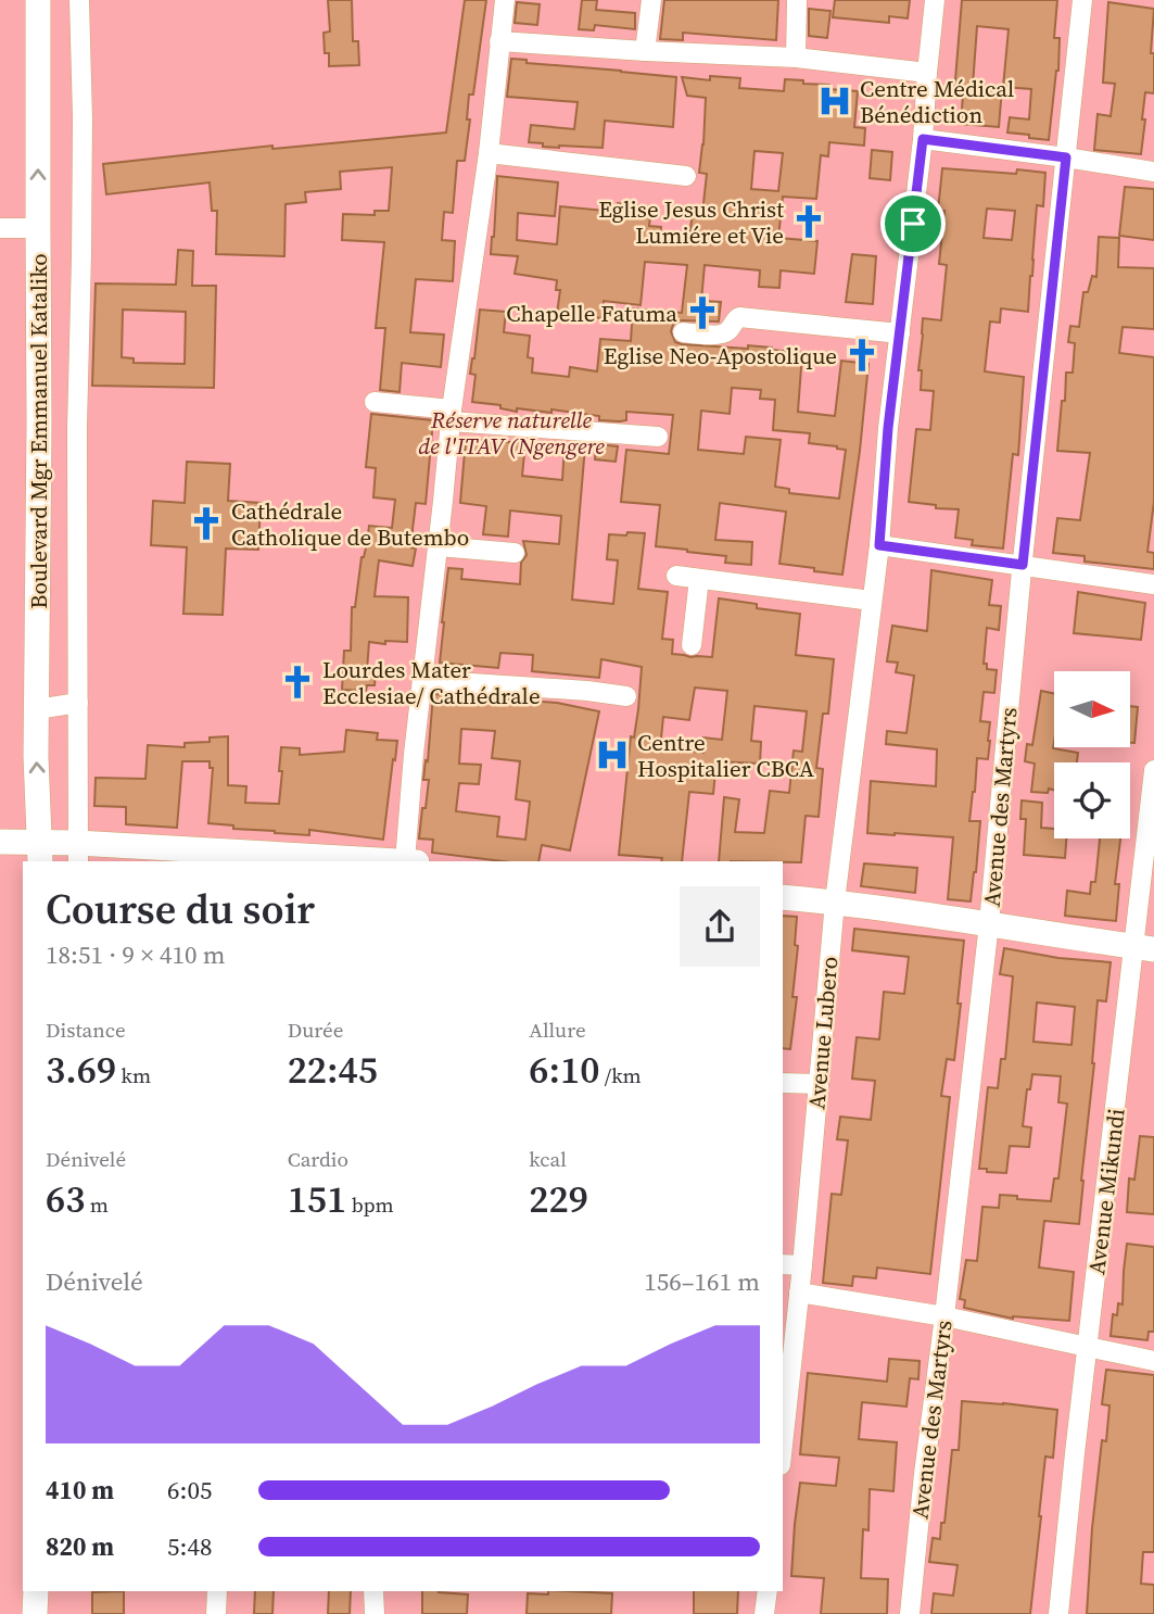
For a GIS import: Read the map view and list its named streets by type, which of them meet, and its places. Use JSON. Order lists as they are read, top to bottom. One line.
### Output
{"streets":{"street":["Boulevard Mgr Emmanuel Kataliko","Avenue des Martyrs","Avenue Lubero","Avenue Mikundi"]},"parks":["Réserve naturelle de l'ITAV (Ngengere"],"places":{"hospital":["Centre Médical Bénédiction","Centre Hospitalier CBCA"],"church":["Eglise Jesus Christ Lumiére et Vie","Chapelle Fatuma","Eglise Neo-Apostolique","Cathédrale Catholique de Butembo","Lourdes Mater Ecclesiae/ Cathédrale"]},"north":"right","page":{"heading":["Course du soir","18:51 · 9 × 410 m"],"stats":[["Distance","3.69 km"],["Durée","22:45"],["Allure","6:10 /km"],["Dénivelé","63 m"],["Cardio","151 bpm"],["kcal","229"]],"chart":["Dénivelé","156–161 m"],"list":[{"name":"410 m","note":"6:05"},{"name":"820 m","note":"5:48"}]}}
